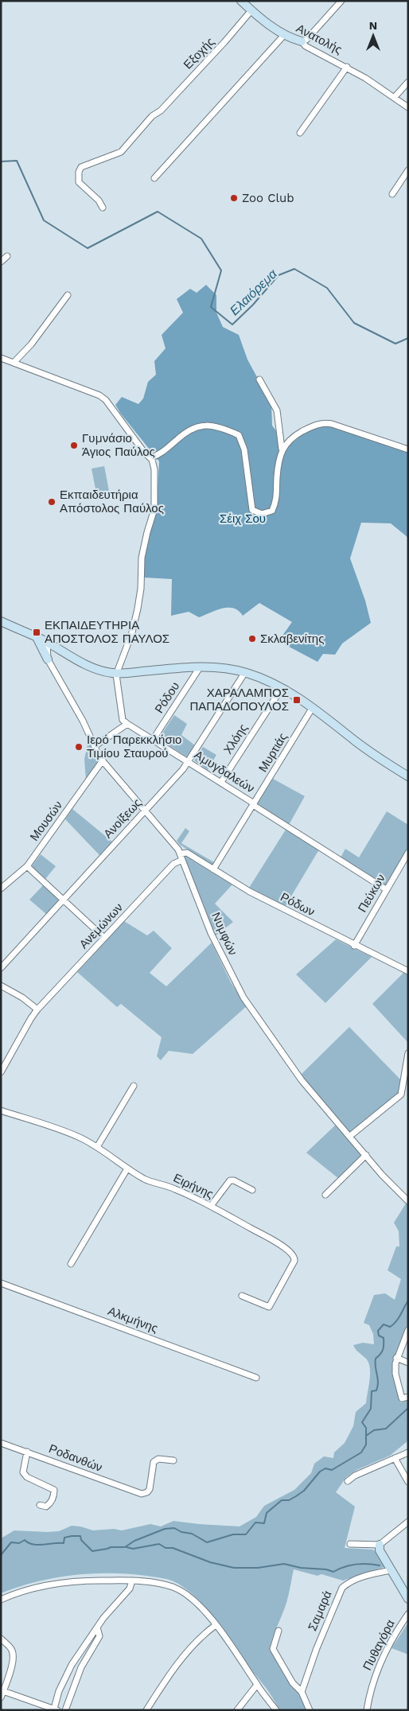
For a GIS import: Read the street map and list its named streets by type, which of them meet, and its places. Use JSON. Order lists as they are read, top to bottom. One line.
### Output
{"streets":{"main road":["Ανατολής"],"street":["Εξοχής","Ρόδου","Χλόης","Μυρτιάς","Αμυγδαλεών","Ανοίξεως","Μουσών","Πεύκων","Ρόδων","Ανεμώνων","Νυμφών","Ειρήνης","Αλκμήνης","Ροδανθών","Σαμαρά","Πυθαγόρα"]},"crossings":[["Ανατολής","Εξοχής"],["Ρόδου","Αμυγδαλεών"],["Χλόης","Αμυγδαλεών"],["Μυρτιάς","Αμυγδαλεών"],["Μυρτιάς","Ρόδων"],["Αμυγδαλεών","Ανοίξεως"],["Αμυγδαλεών","Πεύκων"],["Ανοίξεως","Νυμφών"],["Μουσών","Νυμφών"],["Πεύκων","Ρόδων"],["Ρόδων","Νυμφών"],["Ανεμώνων","Νυμφών"]],"water":["Ελαιόρεμα"],"parks":["Σέιχ Σου"],"places":{"other":["Zoo Club","Γυμνάσιο Άγιος Παύλος","Εκπαιδευτήρια Απόστολος Παύλος","Σκλαβενίτης","Ιερό Παρεκκλήσιο Τιμίου Σταυρού"],"transit":["ΕΚΠΑΙΔΕΥΤΗΡΙΑ ΑΠΟΣΤΟΛΟΣ ΠΑΥΛΟΣ","ΧΑΡΑΛΑΜΠΟΣ ΠΑΠΑΔΟΠΟΥΛΟΣ"]},"north":"top"}
